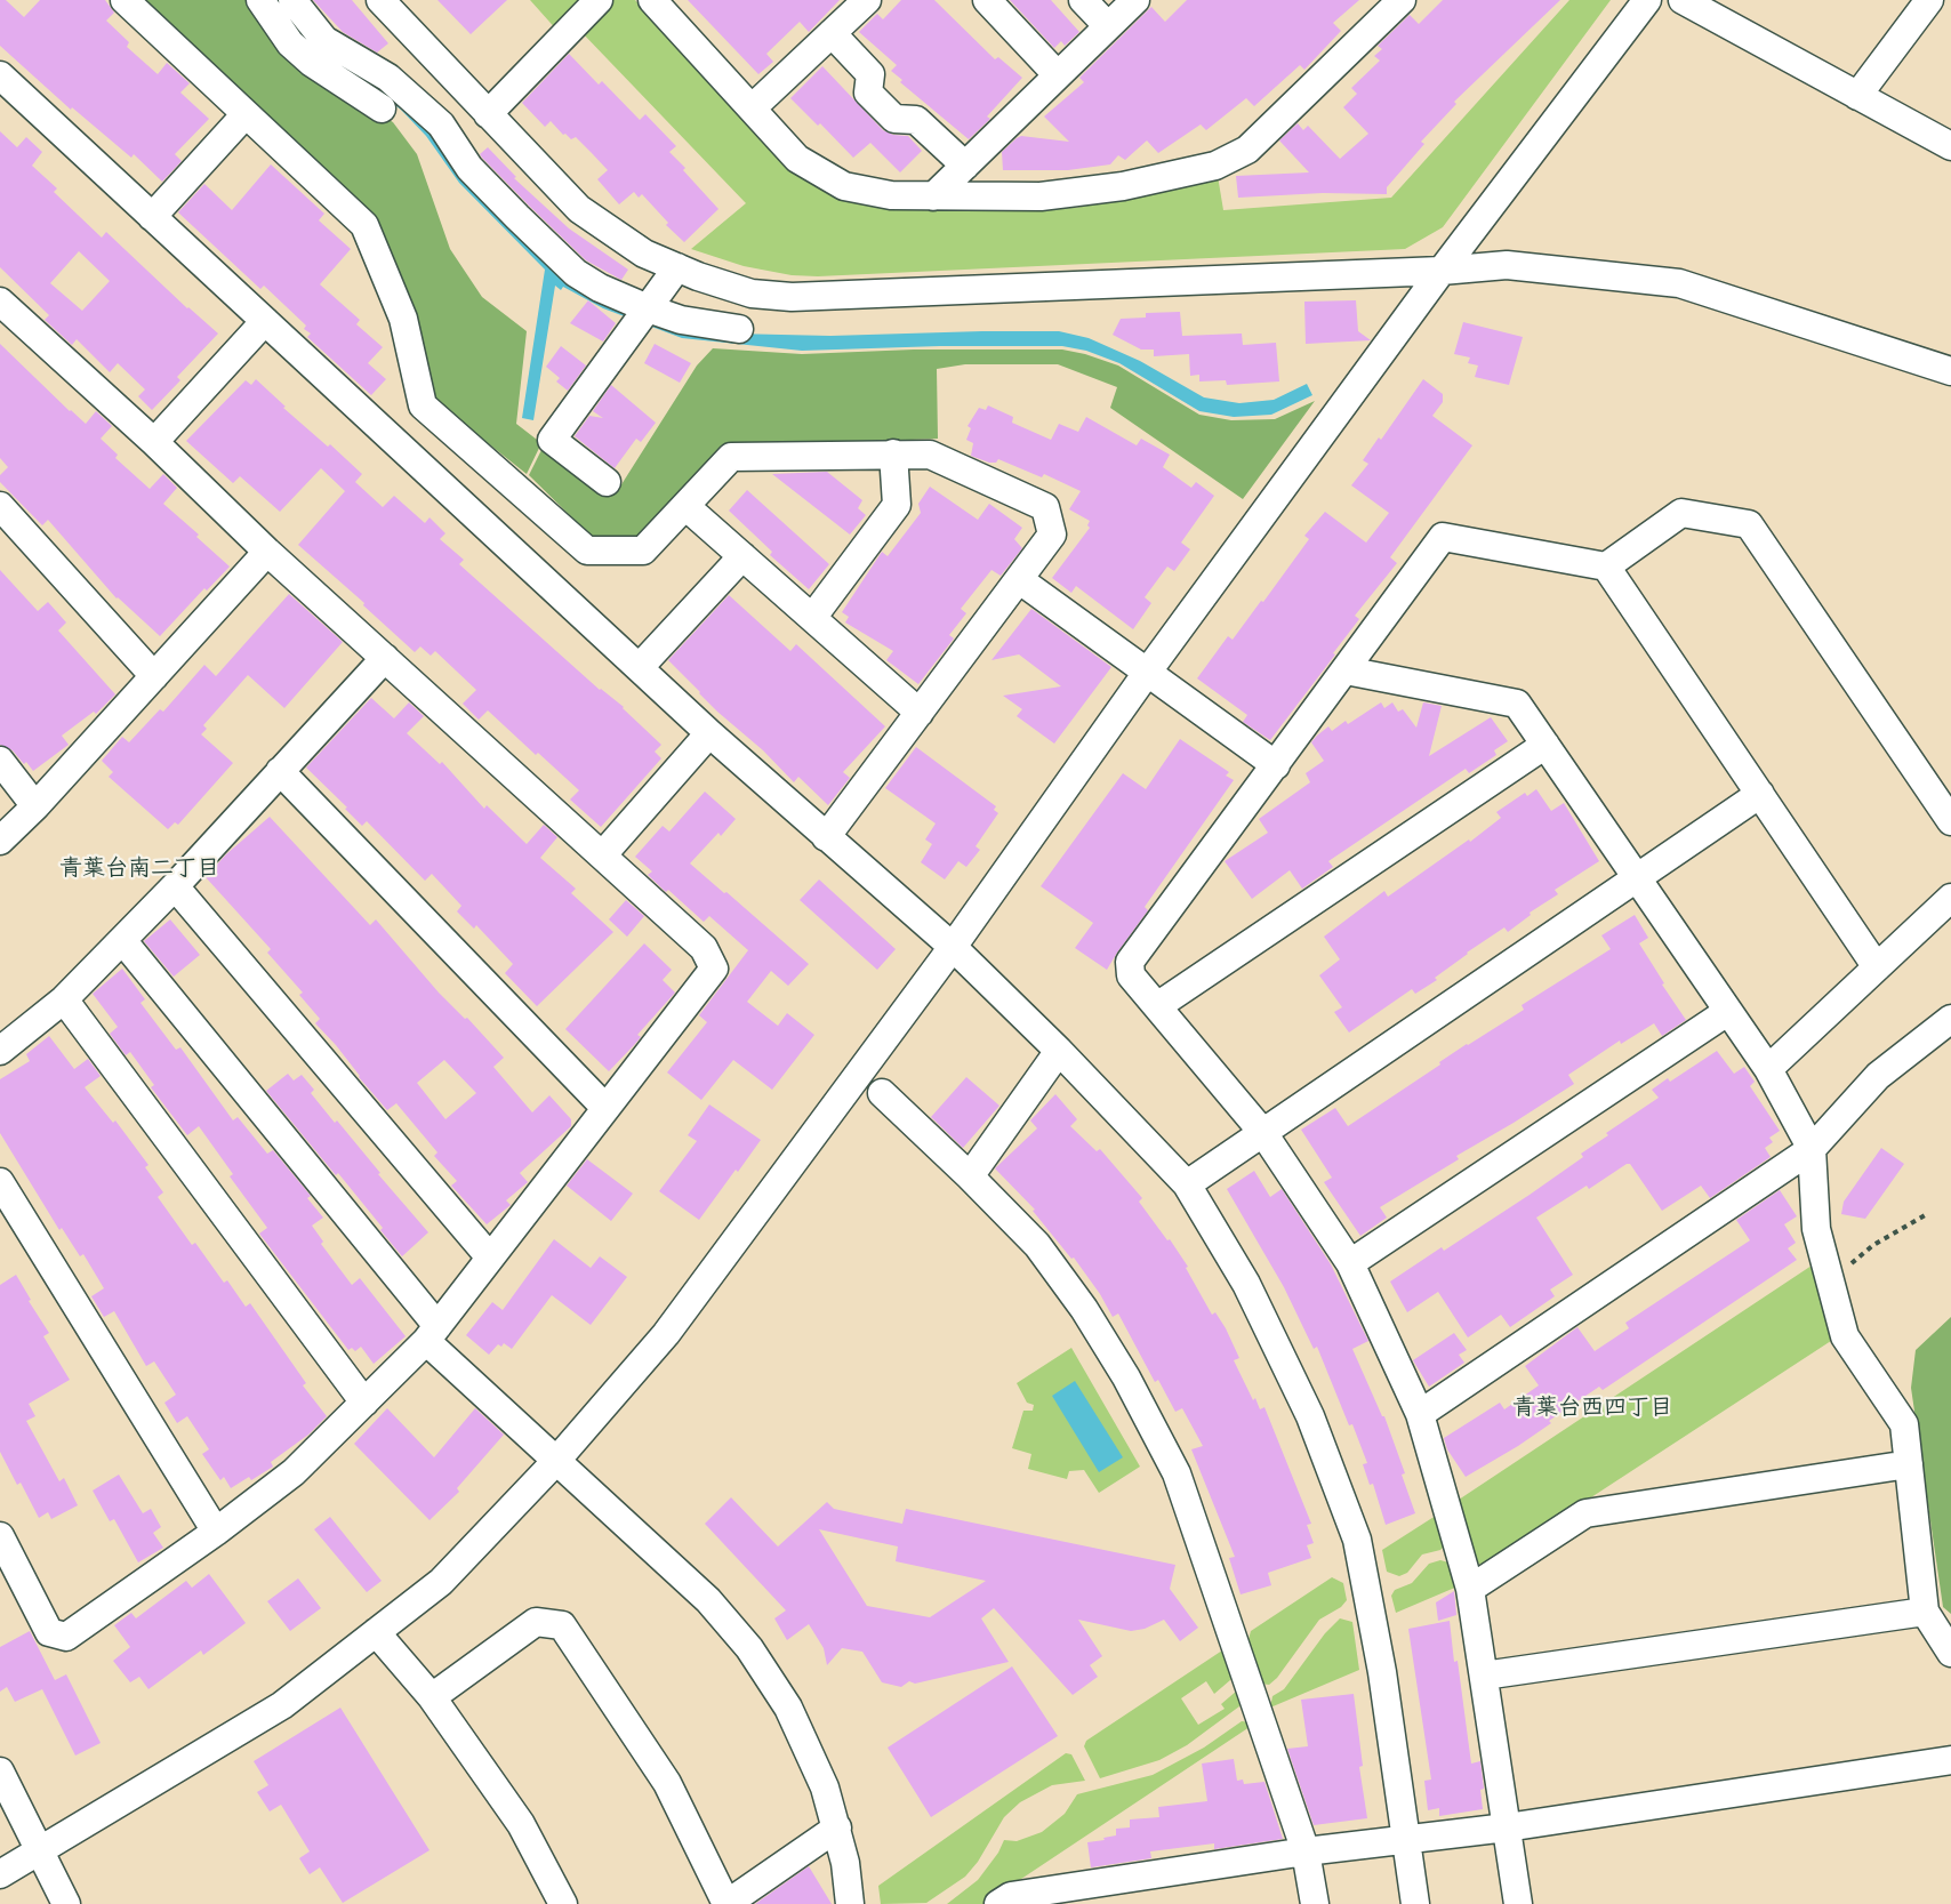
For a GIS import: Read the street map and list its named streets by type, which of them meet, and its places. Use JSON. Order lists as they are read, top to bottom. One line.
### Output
{"districts":["青葉台南二丁目","青葉台西四丁目"]}
